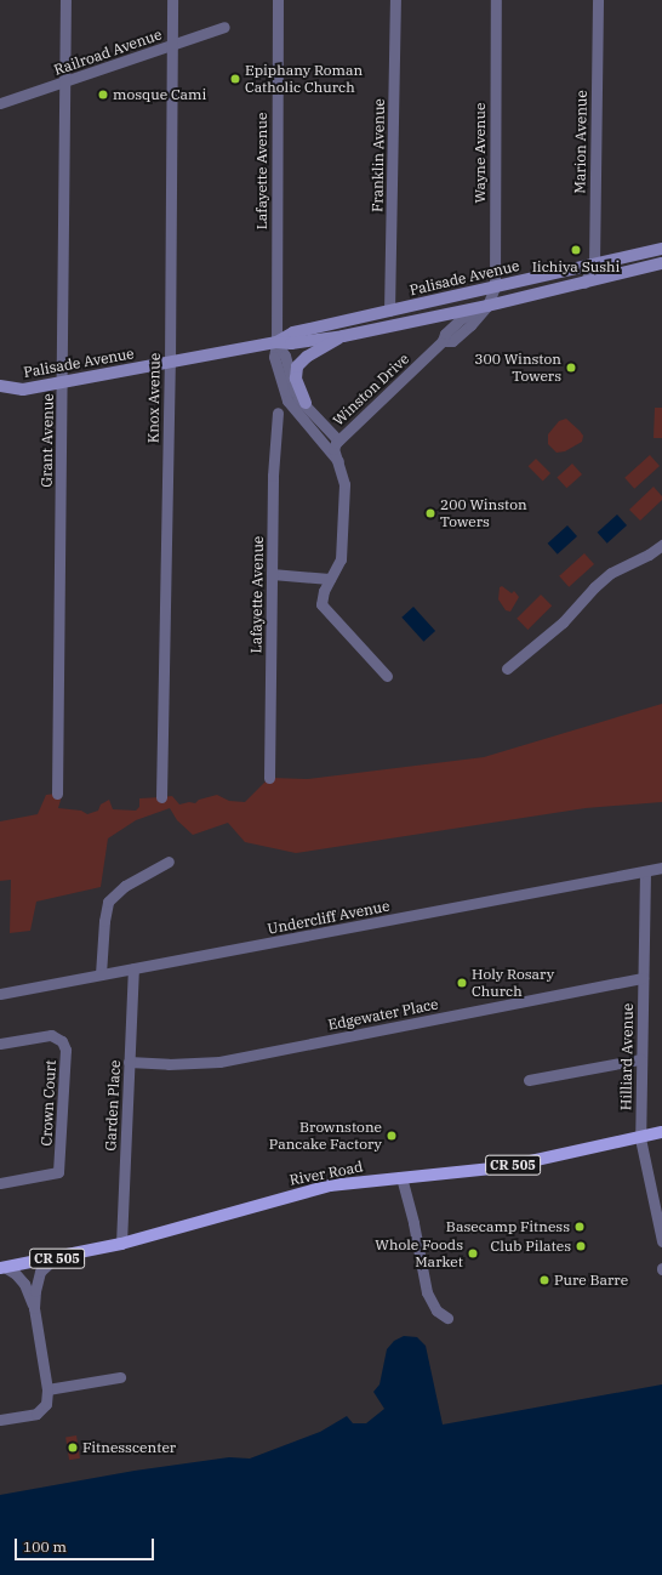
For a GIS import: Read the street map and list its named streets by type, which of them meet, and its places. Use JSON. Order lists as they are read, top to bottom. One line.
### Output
{"streets":{"main road":["Palisade Avenue","CR 505","River Road"],"street":["Railroad Avenue","Marion Avenue","Wayne Avenue","Franklin Avenue","Lafayette Avenue","Winston Drive","Knox Avenue","Grant Avenue","Undercliff Avenue","Edgewater Place","Hilliard Avenue","Crown Court","Garden Place"]},"crossings":[["Railroad Avenue","Knox Avenue"],["Railroad Avenue","Grant Avenue"],["Marion Avenue","Palisade Avenue"],["Wayne Avenue","Palisade Avenue"],["Wayne Avenue","Winston Drive"],["Franklin Avenue","Palisade Avenue"],["Lafayette Avenue","Palisade Avenue"],["Lafayette Avenue","Winston Drive"],["Palisade Avenue","Winston Drive"],["Palisade Avenue","Knox Avenue"],["Palisade Avenue","Grant Avenue"],["Undercliff Avenue","Hilliard Avenue"],["Undercliff Avenue","Garden Place"],["Edgewater Place","Hilliard Avenue"],["Edgewater Place","Garden Place"],["Hilliard Avenue","River Road"],["Garden Place","River Road"]],"places":["Epiphany Roman Catholic Church","mosque Cami","Iichiya Sushi","300 Winston Towers","200 Winston Towers","Holy Rosary Church","Brownstone Pancake Factory","Basecamp Fitness","Club Pilates","Whole Foods Market","Pure Barre","Fitnesscenter"],"scale_bar":"100 m"}
